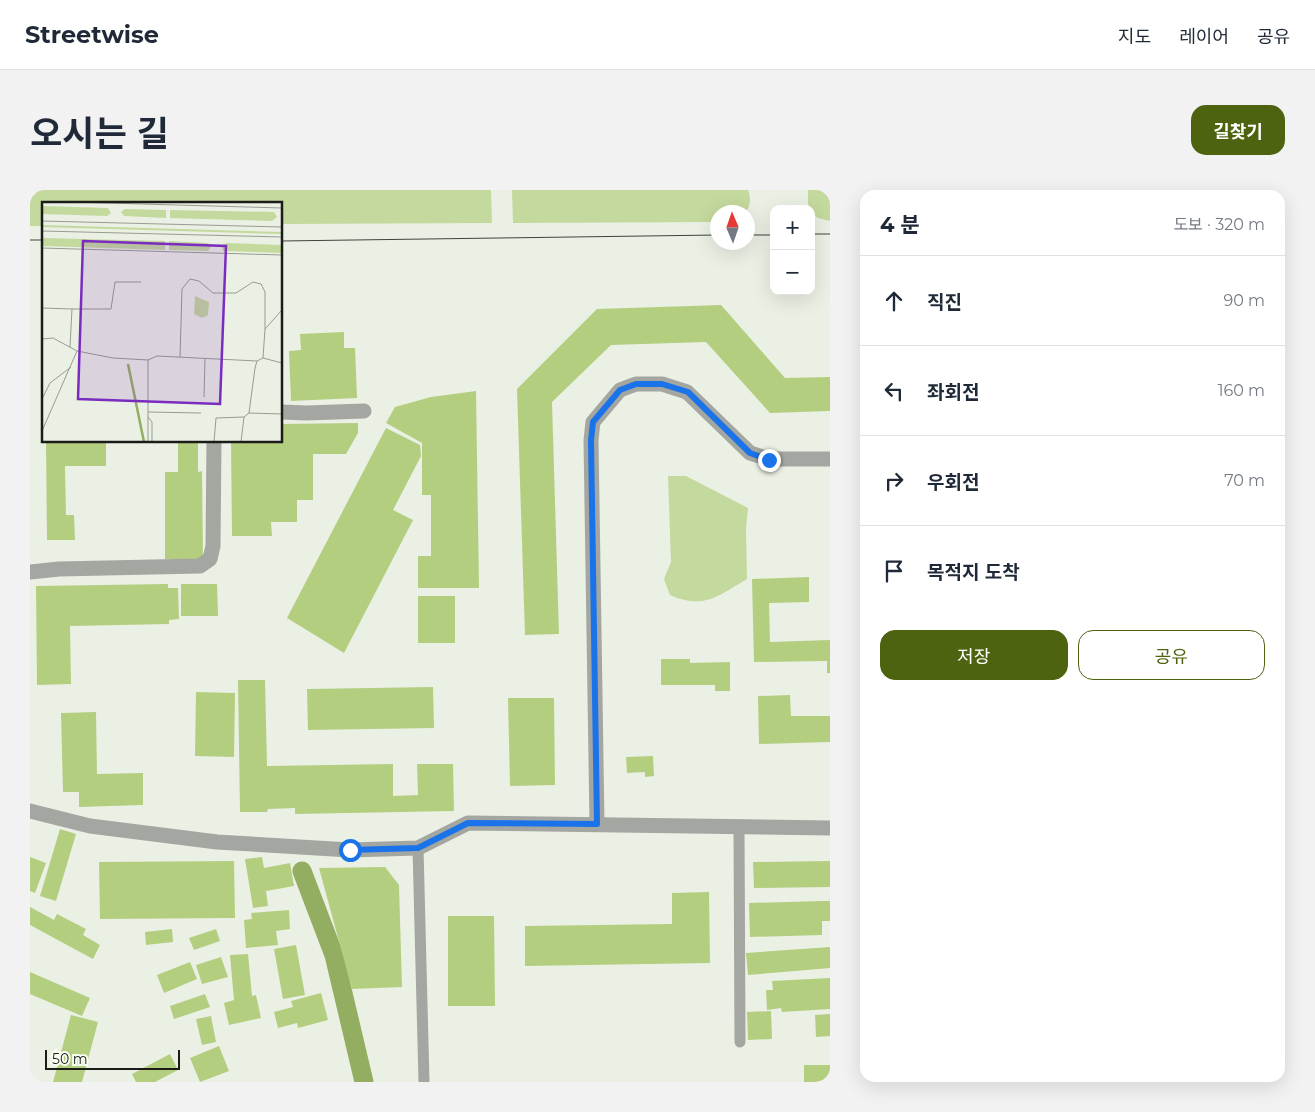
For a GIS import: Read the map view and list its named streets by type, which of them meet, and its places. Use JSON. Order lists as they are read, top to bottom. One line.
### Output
{"scale_bar":"50 m","north":"top","page":{"header":"Streetwise","nav":["지도","레이어","공유"],"title":"오시는 길","buttons":["길찾기",["저장","공유"]],"heading":["4 분","도보 · 320 m"],"map_buttons":["+","−"],"list":[["직진","90 m"],["좌회전","160 m"],["우회전","70 m"],"목적지 도착"],"scale":"50 m"}}
